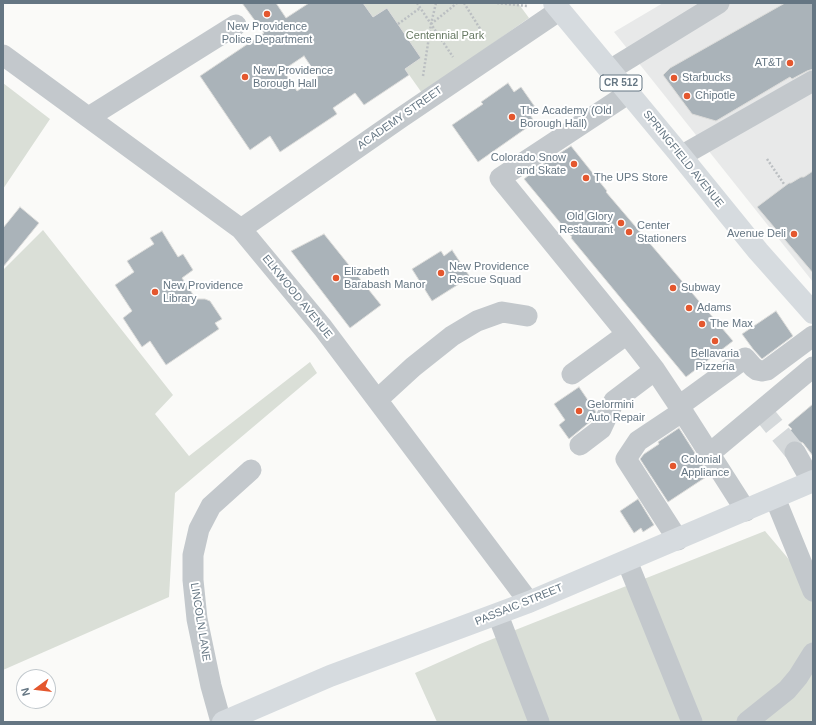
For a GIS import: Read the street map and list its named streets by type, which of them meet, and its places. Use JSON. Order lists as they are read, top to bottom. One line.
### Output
{"streets":{"main road":["CR 512","SPRINGFIELD AVENUE","PASSAIC STREET"],"street":["ACADEMY STREET","ELKWOOD AVENUE","LINCOLN LANE"]},"crossings":[["ACADEMY STREET","SPRINGFIELD AVENUE"],["ACADEMY STREET","ELKWOOD AVENUE"],["ELKWOOD AVENUE","PASSAIC STREET"],["PASSAIC STREET","LINCOLN LANE"]],"parks":["Centennial Park"],"places":["New Providence Police Department","AT&T","New Providence Borough Hall","Starbucks","Chipotle","The Academy (Old Borough Hall)","Colorado Snow and Skate","The UPS Store","Old Glory Restaurant","Center Stationers","Avenue Deli","New Providence Rescue Squad","Elizabeth Barabash Manor","Subway","New Providence Library","Adams","The Max","Bellavaria Pizzeria","Gelormini Auto Repair","Colonial Appliance"],"north":"left"}
